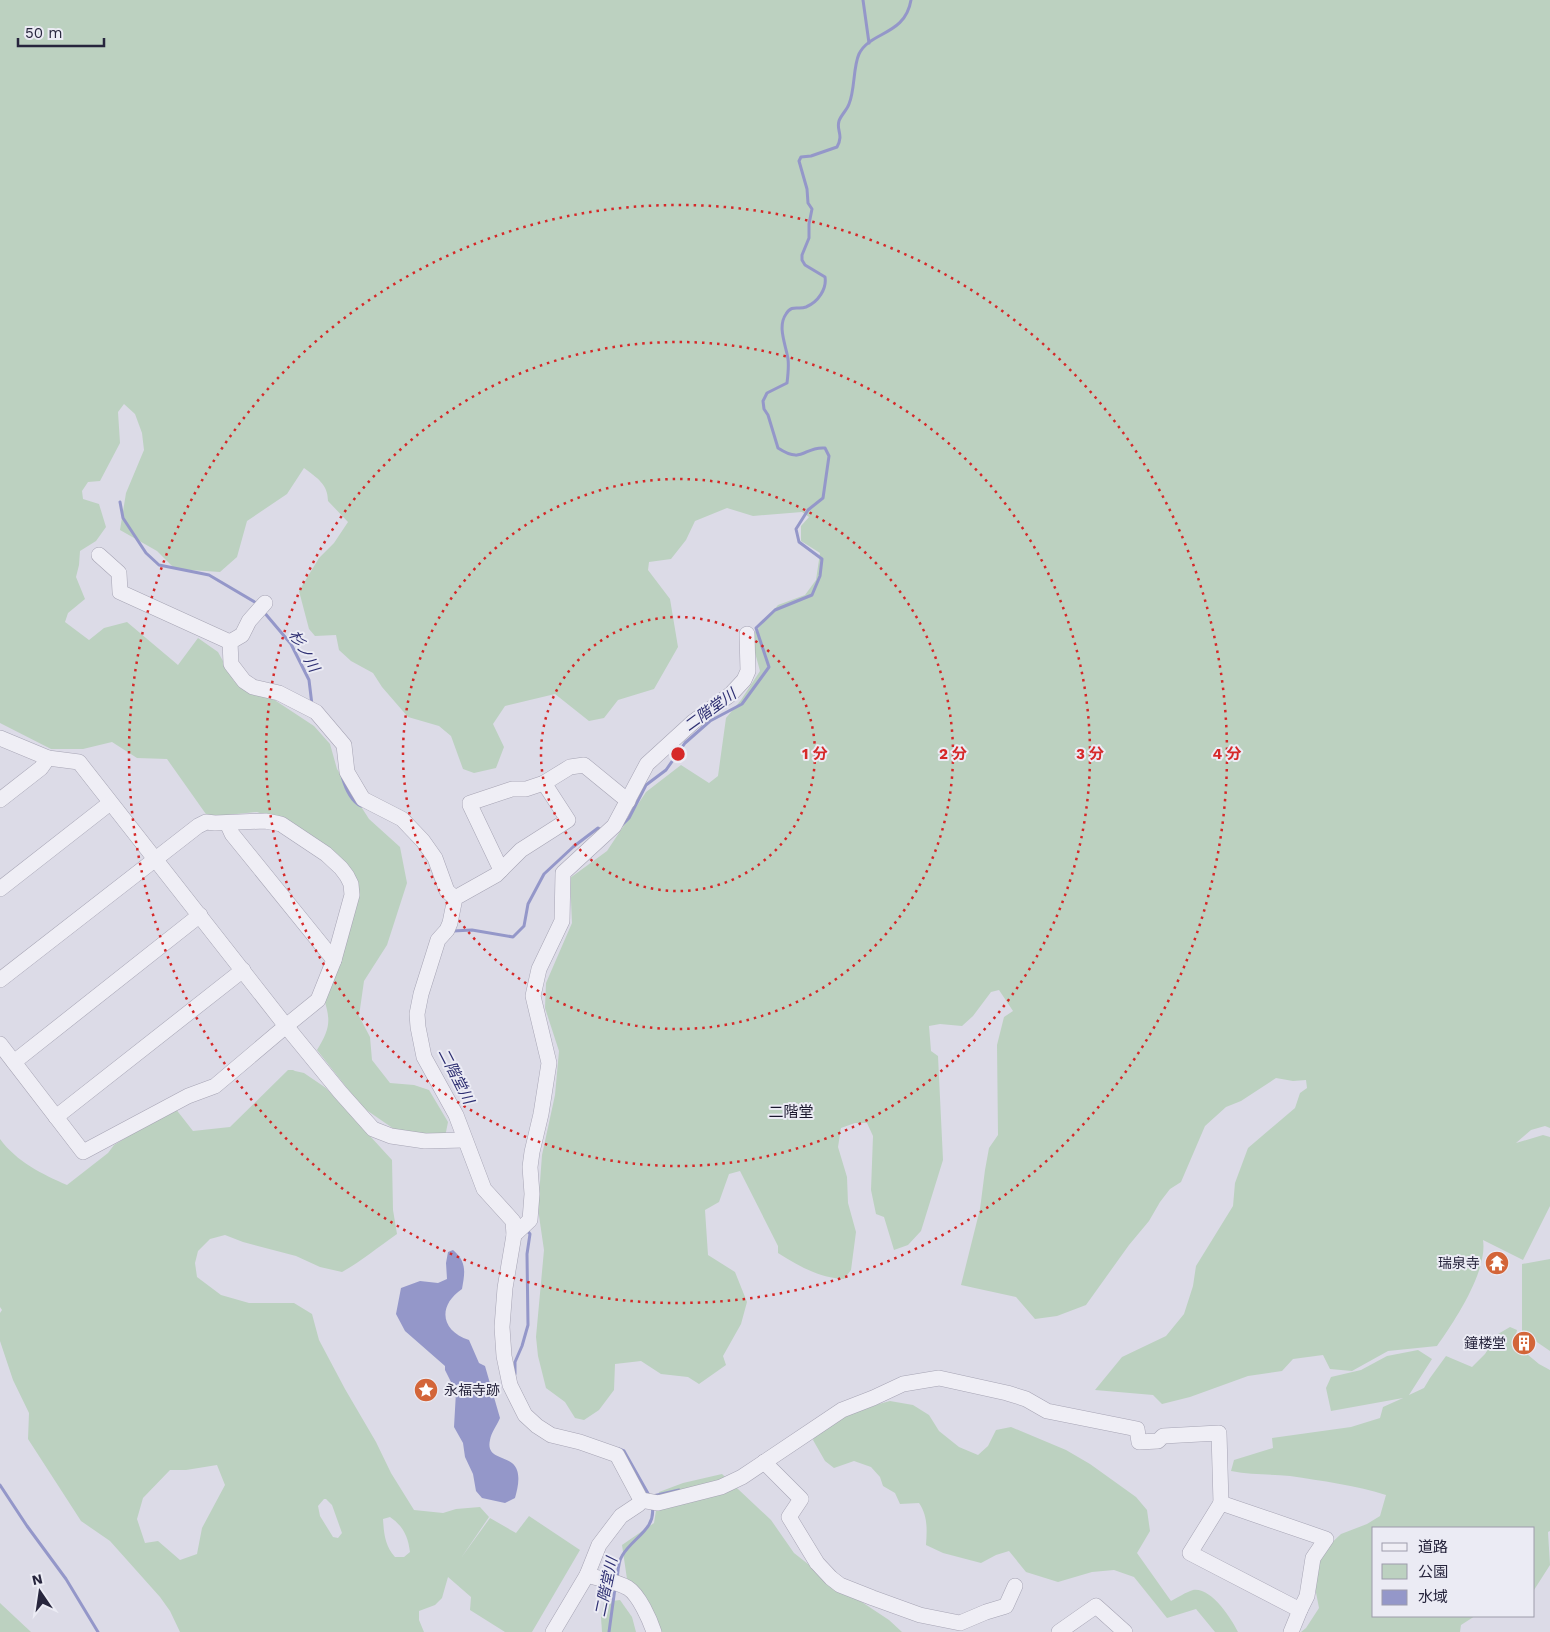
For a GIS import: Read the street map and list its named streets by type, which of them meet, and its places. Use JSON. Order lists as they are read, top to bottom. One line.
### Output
{"districts":["二階堂"],"water":["杉ノ川","二階堂川"],"places":{"temple":["瑞泉寺"],"building":["鐘楼堂"],"place":["永福寺跡"]},"legend":["道路","公園","水域"],"scale_bar":"50 m","north":"top","rings":["1 分","2 分","3 分","4 分"]}
